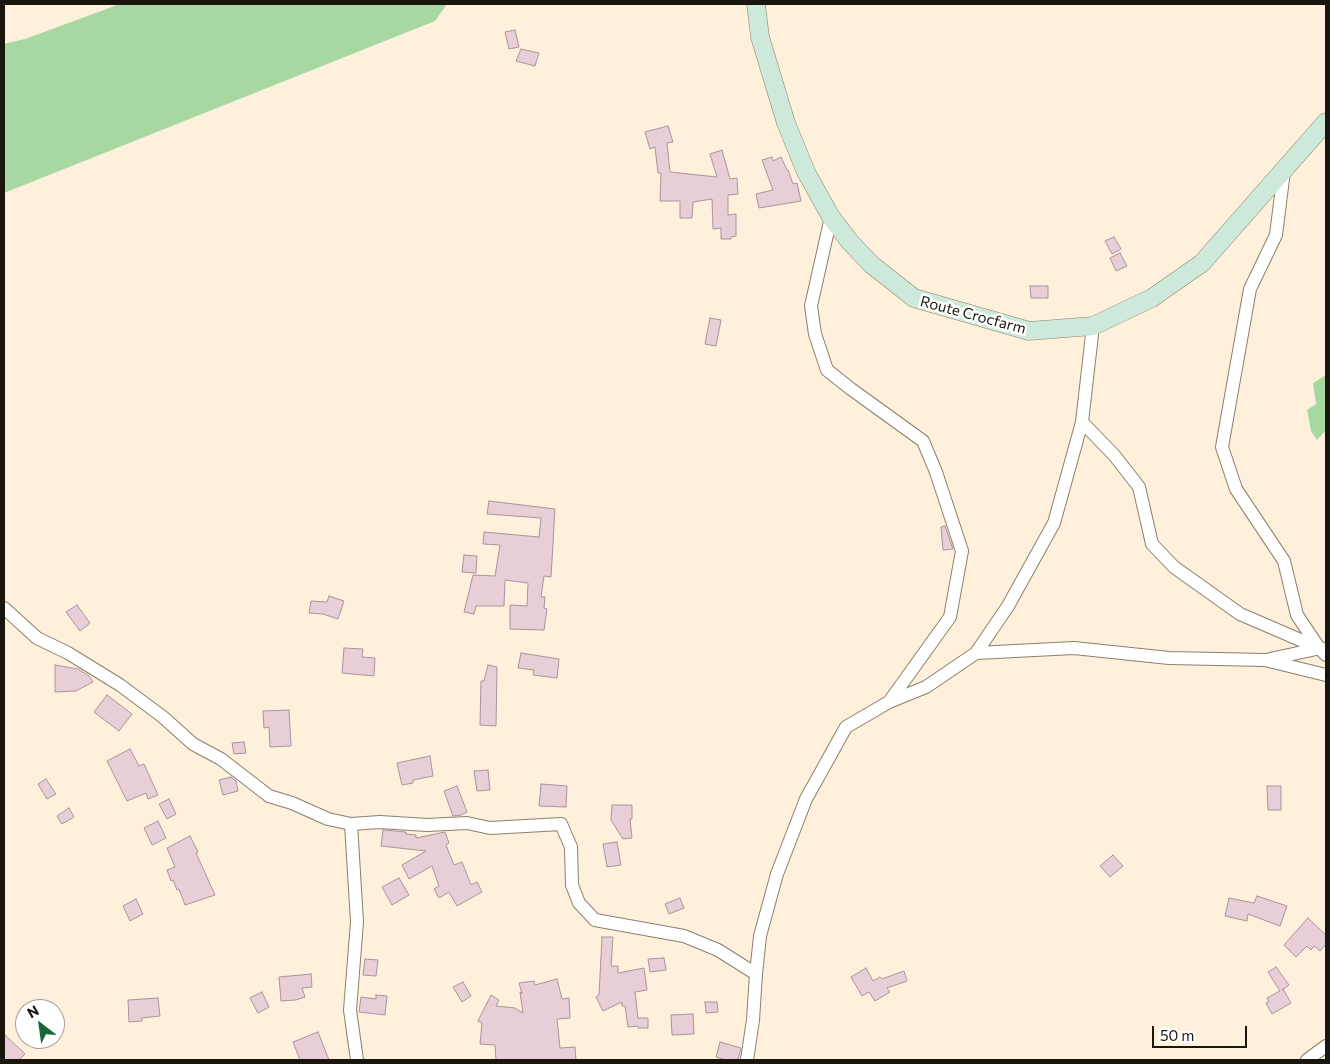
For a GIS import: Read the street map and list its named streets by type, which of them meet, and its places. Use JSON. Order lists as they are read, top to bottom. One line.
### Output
{"streets":{"street":["Route Crocfarm"]},"scale_bar":"50 m","north":"top left"}
